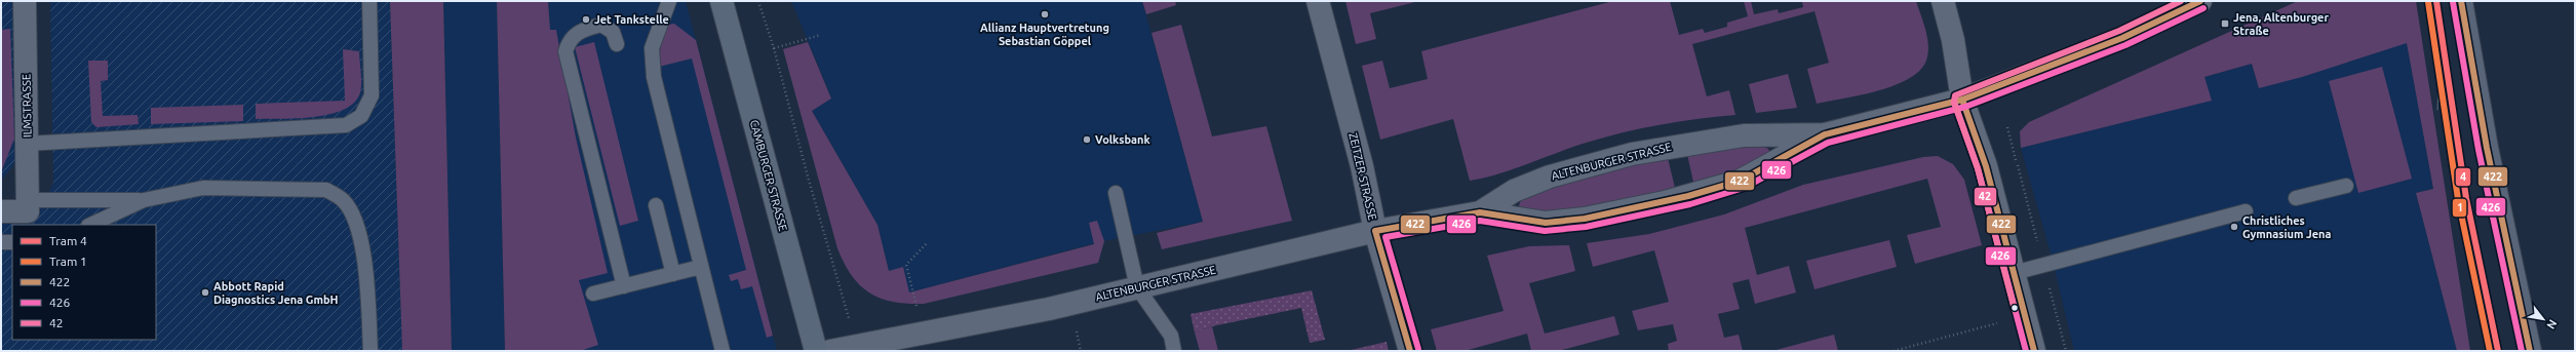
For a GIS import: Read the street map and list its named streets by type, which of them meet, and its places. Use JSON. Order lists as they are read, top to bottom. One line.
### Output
{"streets":{"main road":["CAMBURGER STRASSE"],"street":["ILMSTRASSE","ALTENBURGER STRASSE","ZEITZER STRASSE"]},"crossings":[["ALTENBURGER STRASSE","ZEITZER STRASSE"]],"places":{"other":["Allianz Hauptvertretung Sebastian Göppel","Jet Tankstelle","Volksbank","Christliches Gymnasium Jena","Abbott Rapid Diagnostics Jena GmbH"],"transit":["Jena, Altenburger Straße"]},"lines":["tram line 4","transit line 422","transit line 42","tram line 1","transit line 426"],"legend":["Tram 4","Tram 1","422","426","42"],"north":"bottom right"}
